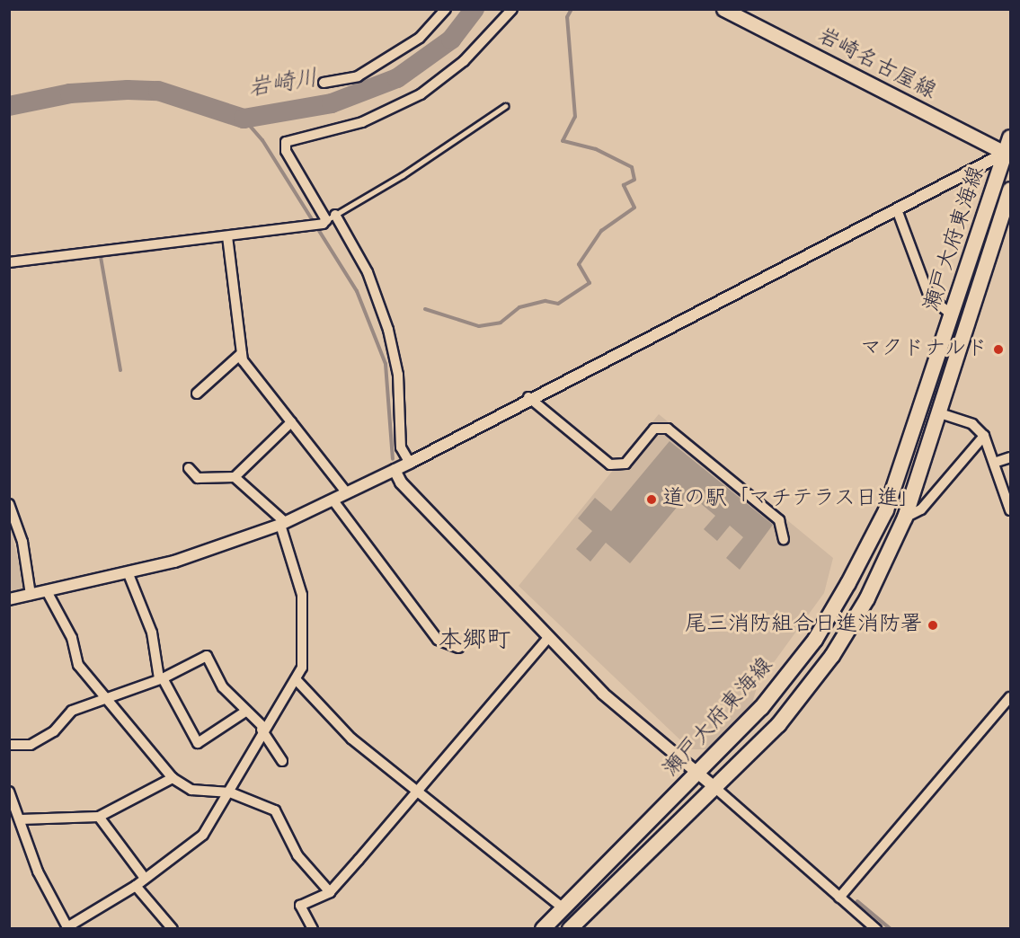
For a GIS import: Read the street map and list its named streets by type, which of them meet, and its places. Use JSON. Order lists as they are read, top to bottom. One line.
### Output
{"streets":{"main road":["岩崎名古屋線","瀬戸大府東海線"]},"crossings":[["岩崎名古屋線","瀬戸大府東海線"]],"districts":["本郷町"],"water":["岩崎川"],"places":["マクドナルド","道の駅「マチテラス日進」","尾三消防組合日進消防署"]}
